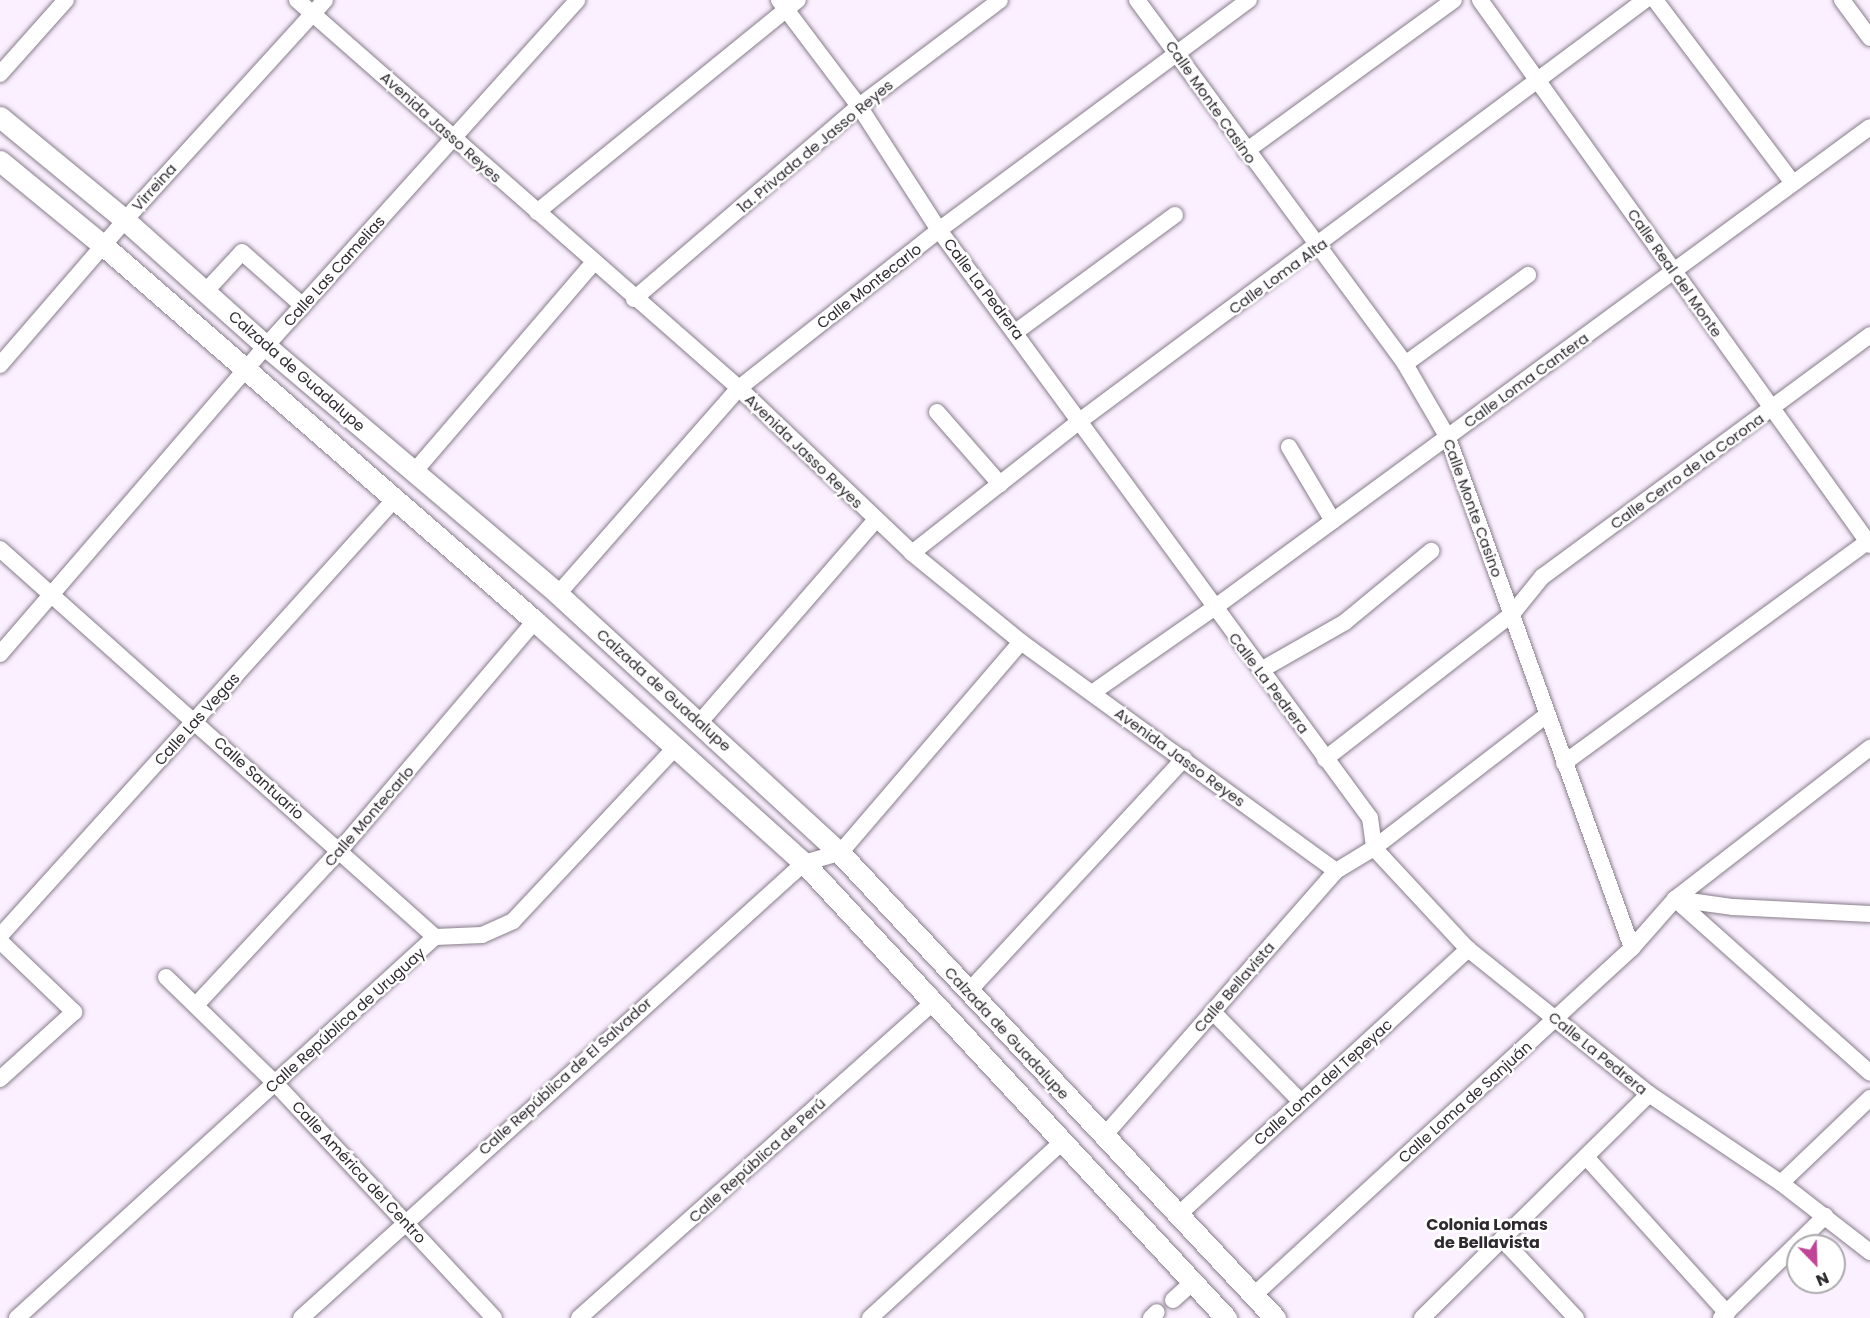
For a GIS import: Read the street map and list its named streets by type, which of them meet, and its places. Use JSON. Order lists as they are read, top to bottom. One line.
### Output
{"streets":{"main road":["Calzada de Guadalupe"],"street":["Calle Monte Casino","Avenida Jasso Reyes","1a. Privada de Jasso Reyes","Virreina","Calle Las Camelias","Calle Real del Monte","Calle Loma Alta","Calle Montecarlo","Calle La Pedrera","Calle Loma Cantera","Calle Cerro de la Corona","Calle Las Vegas","Calle Santuario","Calle Bellavista","Calle República de Uruguay","Calle República de El Salvador","Calle Loma del Tepeyac","Calle Loma de Sanjuán","Calle República de Perú","Calle América del Centro"]},"crossings":[["Calle Monte Casino","Calle Loma Alta"],["Calle Monte Casino","Calle Montecarlo"],["Calle Monte Casino","Calle Loma Cantera"],["Calle Monte Casino","Calle Cerro de la Corona"],["Calle Monte Casino","Calle Loma de Sanjuán"],["Avenida Jasso Reyes","1a. Privada de Jasso Reyes"],["Avenida Jasso Reyes","Virreina"],["Avenida Jasso Reyes","Calle Las Camelias"],["Avenida Jasso Reyes","Calle Loma Alta"],["Avenida Jasso Reyes","Calle Montecarlo"],["Avenida Jasso Reyes","Calle Loma Cantera"],["Avenida Jasso Reyes","Calle Bellavista"],["1a. Privada de Jasso Reyes","Calle La Pedrera"],["Virreina","Calzada de Guadalupe"],["Calle Las Camelias","Calzada de Guadalupe"],["Calle Las Camelias","Calle Santuario"],["Calle Real del Monte","Calle Loma Alta"],["Calle Real del Monte","Calle Loma Cantera"],["Calle Real del Monte","Calle Cerro de la Corona"],["Calle Loma Alta","Calle La Pedrera"],["Calle Montecarlo","Calle La Pedrera"],["Calle Montecarlo","Calzada de Guadalupe"],["Calle Montecarlo","Calle Santuario"],["Calle Montecarlo","Calle América del Centro"],["Calle La Pedrera","Calle Loma Cantera"],["Calle La Pedrera","Calle Cerro de la Corona"],["Calle La Pedrera","Calle Bellavista"],["Calle La Pedrera","Calle Loma del Tepeyac"],["Calle La Pedrera","Calle Loma de Sanjuán"],["Calzada de Guadalupe","Calle Bellavista"],["Calzada de Guadalupe","Calle República de El Salvador"],["Calzada de Guadalupe","Calle Loma del Tepeyac"],["Calzada de Guadalupe","Calle Loma de Sanjuán"],["Calle Las Vegas","Calle Santuario"],["Calle Santuario","Calle República de Uruguay"],["Calle República de Uruguay","Calle América del Centro"],["Calle República de El Salvador","Calle América del Centro"]],"districts":["Colonia Lomas de Bellavista"],"north":"bottom right"}
